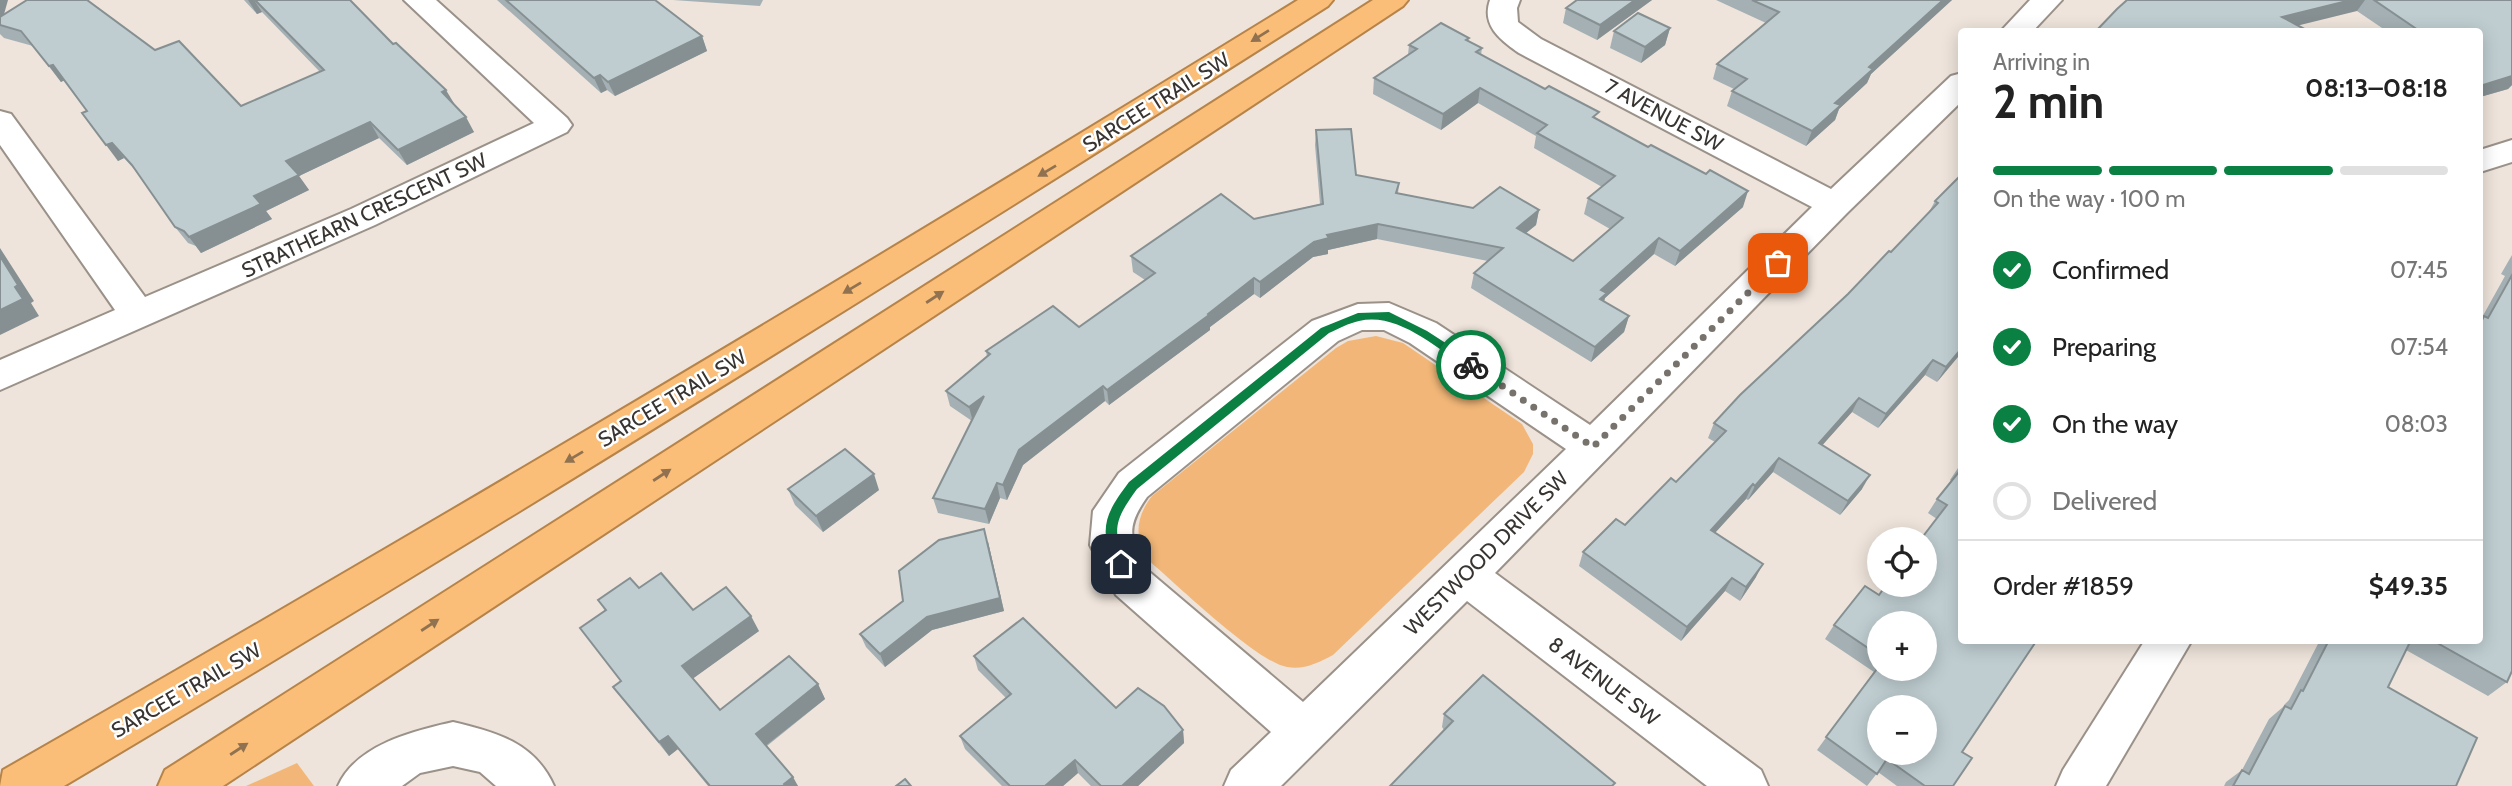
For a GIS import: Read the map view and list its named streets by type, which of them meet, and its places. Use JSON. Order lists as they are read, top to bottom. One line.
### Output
{"streets":{"highway":["SARCEE TRAIL SW"],"street":["7 AVENUE SW","STRATHEARN CRESCENT SW","WESTWOOD DRIVE SW","8 AVENUE SW"]},"crossings":[["7 AVENUE SW","WESTWOOD DRIVE SW"],["WESTWOOD DRIVE SW","8 AVENUE SW"]],"page":{"heading":["2 min","Arriving in","08:13–08:18"],"panel":["Order #1859","$49.35"],"bar":"On the way · 100 m","list":[["Confirmed","07:45"],["Preparing","07:54"],["On the way","08:03"],"Delivered"],"map_buttons":["+","−"]}}
